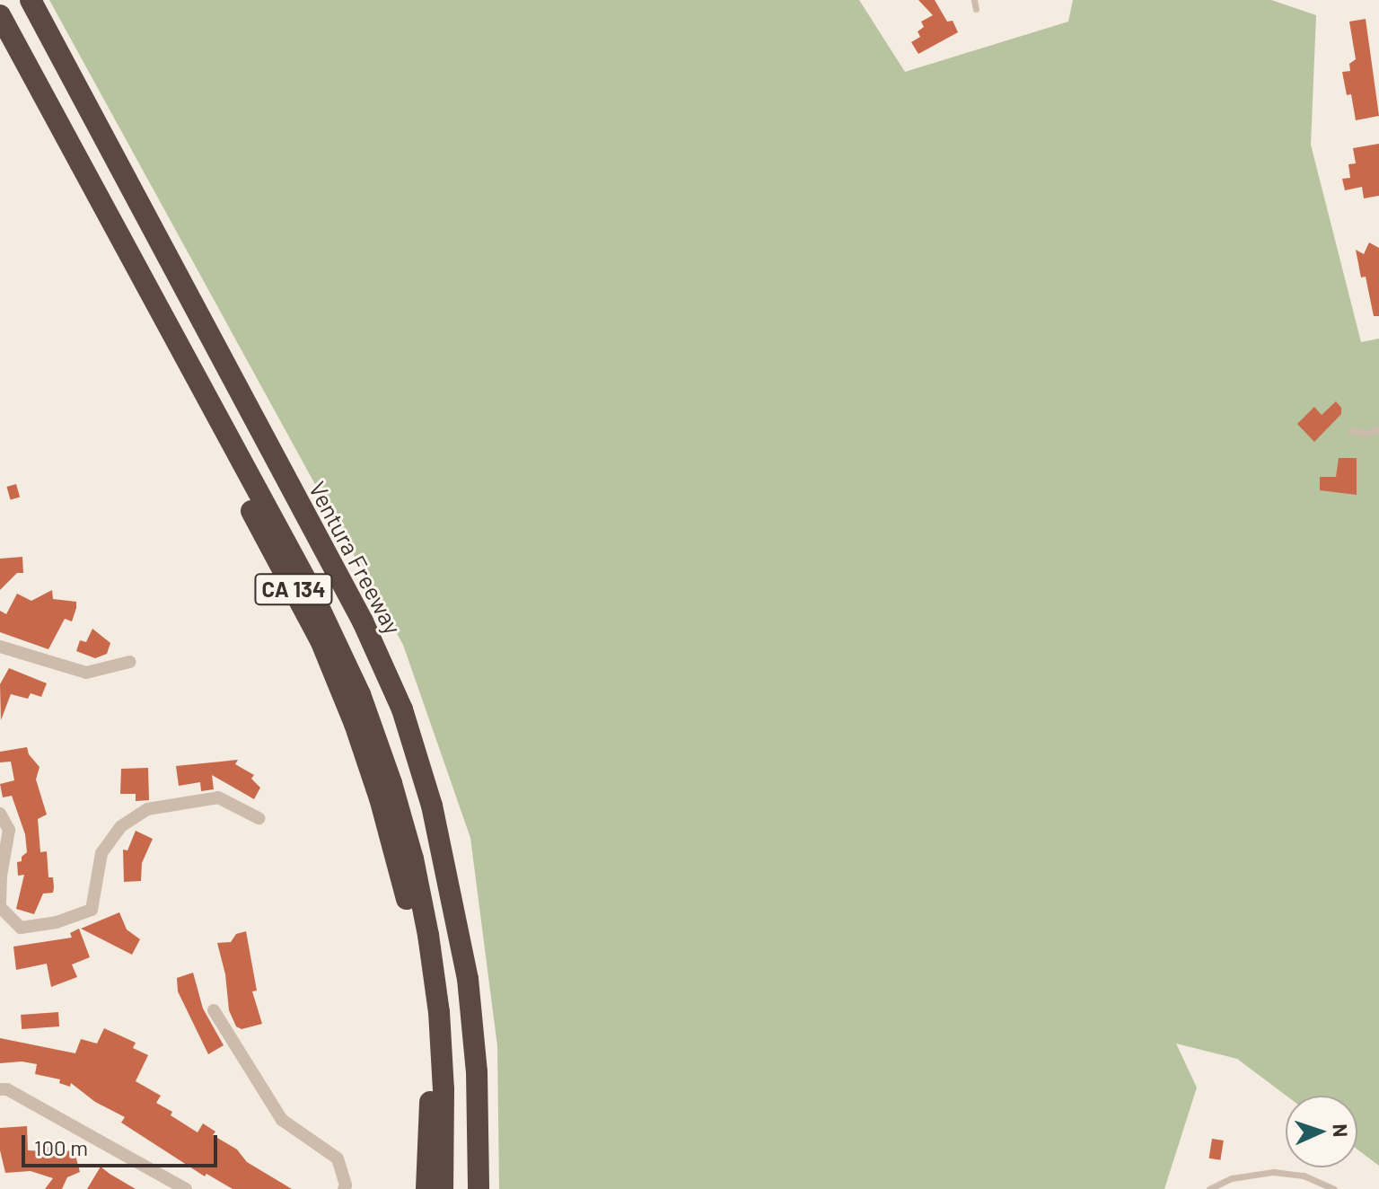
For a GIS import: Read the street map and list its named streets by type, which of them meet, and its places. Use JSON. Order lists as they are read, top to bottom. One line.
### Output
{"streets":{"highway":["Ventura Freeway","CA 134"]},"scale_bar":"100 m","north":"right"}
